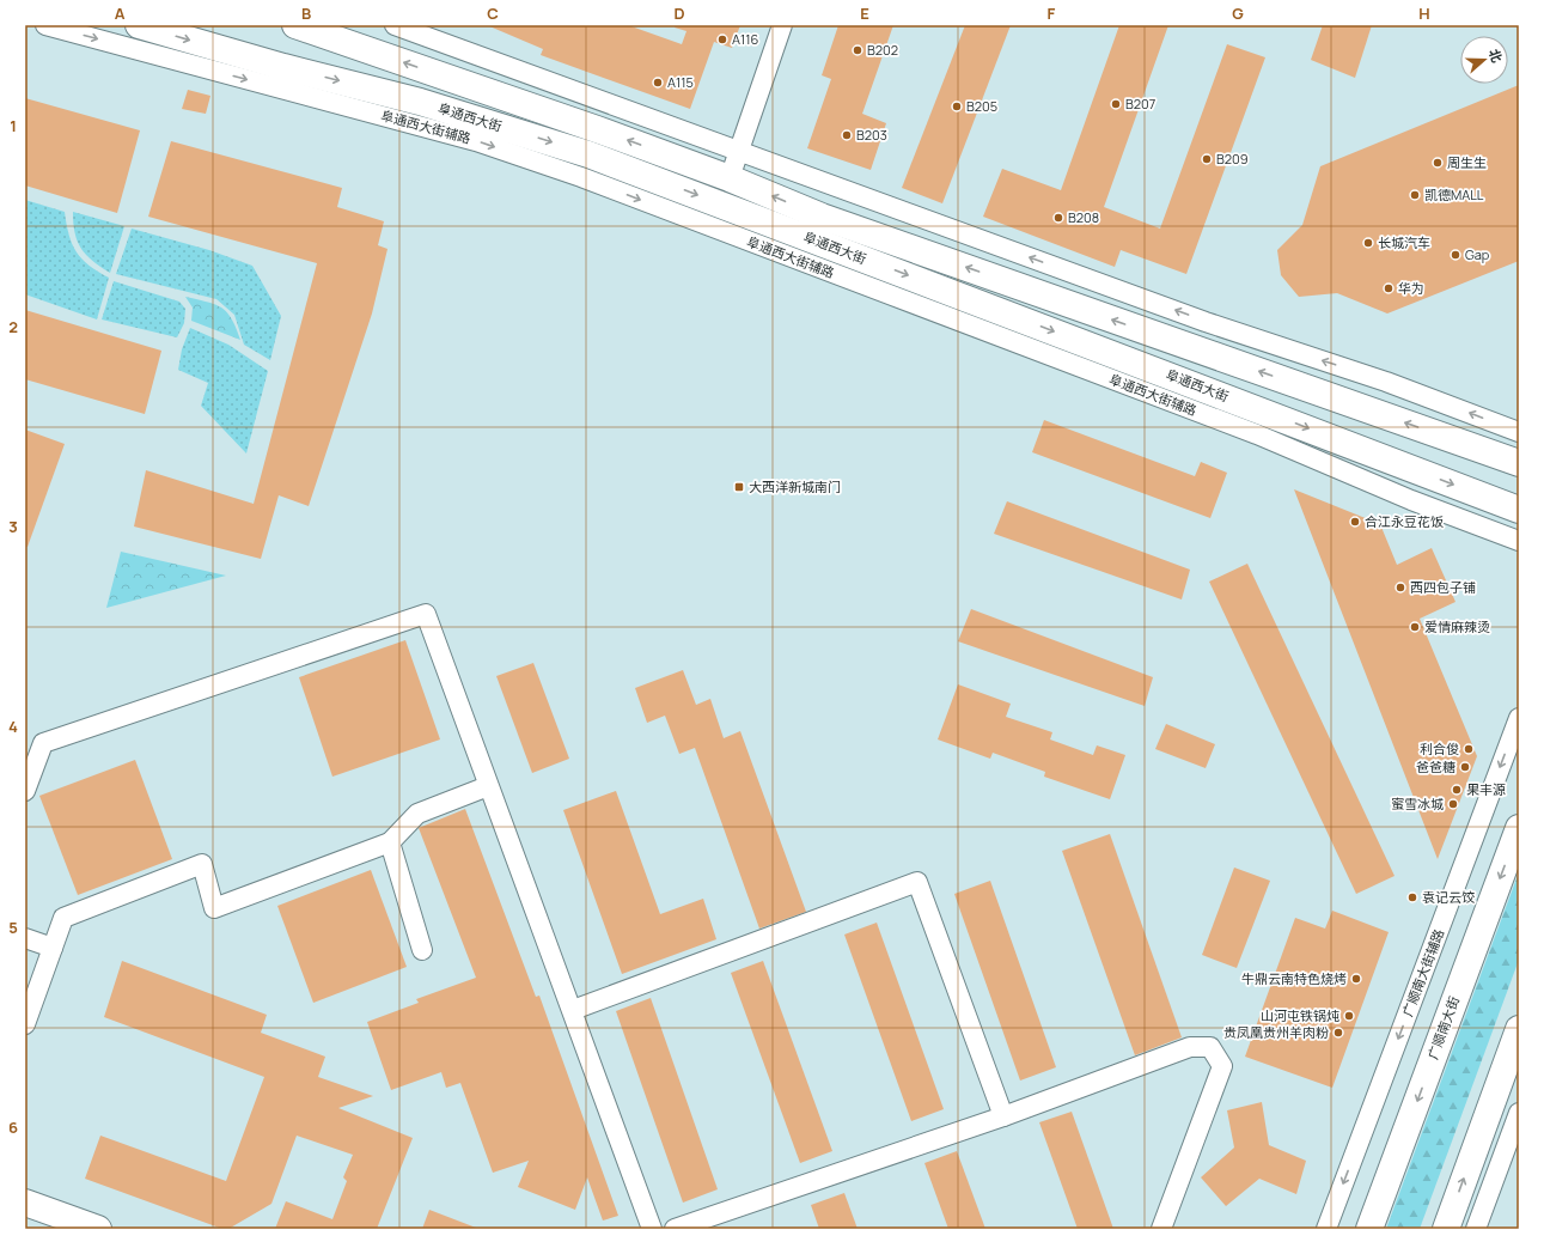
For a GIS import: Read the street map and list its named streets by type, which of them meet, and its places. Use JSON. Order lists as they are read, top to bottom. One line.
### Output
{"streets":{"main road":["阜通西大街","广顺南大街"],"street":["阜通西大街辅路","广顺南大街辅路"]},"one_way":["广顺南大街辅路"],"places":{"other":["A116","B202","A115","B207","B205","B203","B209","周生生","凯德MALL","B208","长城汽车","Gap","华为","合江永豆花饭","西四包子铺","爱情麻辣烫","利合俊","爸爸糖","果丰源","蜜雪冰城","袁记云饺","牛鼎云南特色烧烤","山河屯铁锅炖","贵凤凰贵州羊肉粉"],"transit":["大西洋新城南门"]},"north":"right","grid":{"columns":["A","B","C","D","E","F","G","H"],"rows":["1","2","3","4","5","6"]}}
